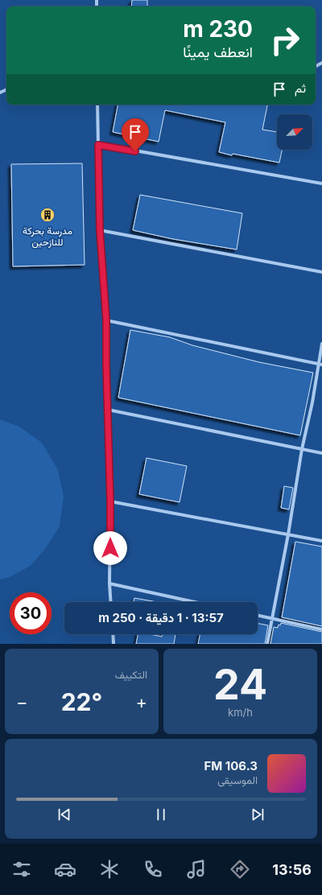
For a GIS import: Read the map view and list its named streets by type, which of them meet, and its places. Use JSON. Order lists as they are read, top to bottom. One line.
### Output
{"places":{"building":["مدرسة بحركة للنازحين"]},"north":"top right","page":{"turn":["230 m","انعطف يمينًا"],"then":"ثم","limit":"30","trip":"13:57 · 1 دقيقة · 250 m","tile":[["24","km/h"],"التكييف"],"heat":["−","22°","+"],"song":["106.3 FM","الموسيقى"],"tabs":"13:56"}}
